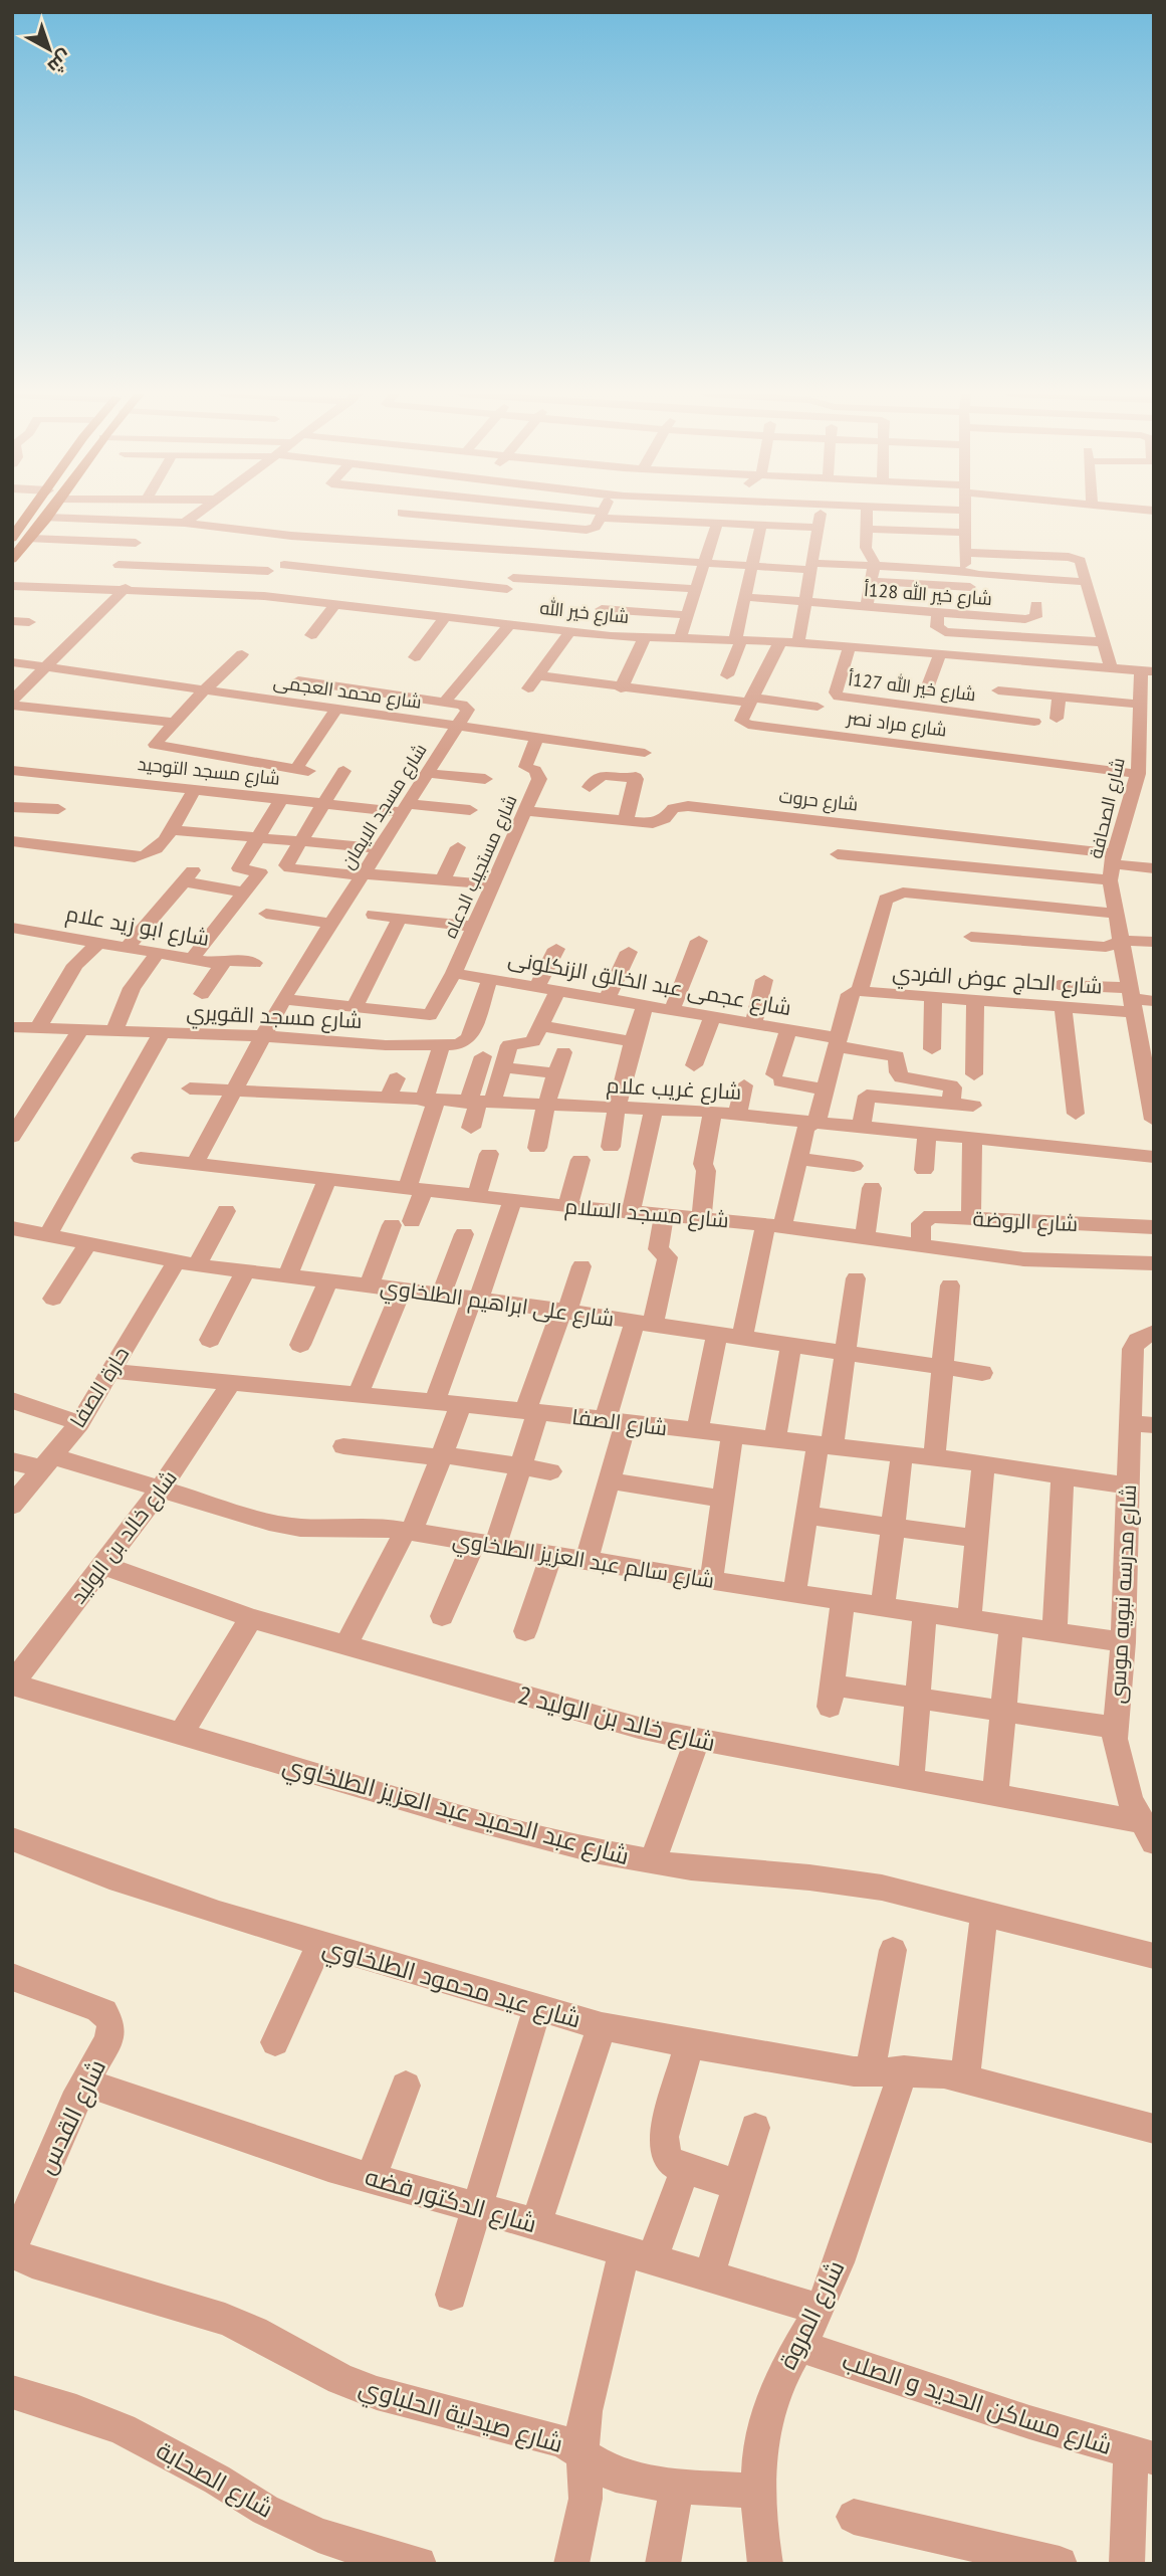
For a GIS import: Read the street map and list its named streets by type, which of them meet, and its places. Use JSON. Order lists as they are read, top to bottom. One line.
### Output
{"streets":{"street":["شارع خير الله 128أ","شارع خير الله","شارع خير الله 127أ","شارع محمد العجمى","شارع مراد نصر","شارع مسجد التوحيد","شارع حروت","شارع مسجد الايمان","شارع الصحافة","شارع مستجيب الدعاه","شارع ابو زيد علام","شارع الحاج عوض الفردي","شارع عجمى عبد الخالق الزنكلونى","شارع مسجد القويري","شارع غريب علام","شارع مسجد السلام","شارع الروضة","شارع على ابراهيم الطلخاوي","حارة الصفا","شارع الصفا","شارع خالد بن الوليد","شارع سالم عبد العزيز الطلخاوي","شارع مدرسه نبويه موسى","شارع خالد بن الوليد 2","شارع عبد الحميد عبد العزيز الطلخاوي","شارع عيد محمود الطلخاوي","شارع القدس","شارع الدكتور فضه","شارع المروة","شارع مساكن الحديد و الصلب","شارع صيدلية الحلباوي","شارع الصحابة"]},"crossings":[["شارع خير الله","شارع خير الله 127أ"],["شارع خير الله","شارع الصحافة"],["شارع محمد العجمى","شارع مسجد الايمان"],["شارع محمد العجمى","شارع مستجيب الدعاه"],["شارع مراد نصر","شارع الصحافة"],["شارع مسجد التوحيد","شارع مسجد الايمان"],["شارع حروت","شارع الصحافة"],["شارع حروت","شارع مستجيب الدعاه"],["شارع مسجد الايمان","شارع مسجد القويري"],["شارع مسجد الايمان","شارع غريب علام"],["شارع مسجد الايمان","شارع مسجد السلام"],["شارع الصحافة","شارع الحاج عوض الفردي"],["شارع مستجيب الدعاه","شارع عجمى عبد الخالق الزنكلونى"],["شارع عجمى عبد الخالق الزنكلونى","شارع مسجد القويري"],["شارع مسجد السلام","شارع الروضة"],["شارع على ابراهيم الطلخاوي","حارة الصفا"],["حارة الصفا","شارع الصفا"],["حارة الصفا","شارع سالم عبد العزيز الطلخاوي"],["شارع الصفا","شارع خالد بن الوليد"],["شارع الصفا","شارع مدرسه نبويه موسى"],["شارع خالد بن الوليد","شارع سالم عبد العزيز الطلخاوي"],["شارع خالد بن الوليد","شارع خالد بن الوليد 2"],["شارع خالد بن الوليد","شارع عبد الحميد عبد العزيز الطلخاوي"],["شارع سالم عبد العزيز الطلخاوي","شارع مدرسه نبويه موسى"],["شارع مدرسه نبويه موسى","شارع خالد بن الوليد 2"],["شارع عيد محمود الطلخاوي","شارع المروة"],["شارع القدس","شارع الدكتور فضه"],["شارع القدس","شارع صيدلية الحلباوي"],["شارع الدكتور فضه","شارع المروة"],["شارع المروة","شارع مساكن الحديد و الصلب"],["شارع المروة","شارع صيدلية الحلباوي"]],"north":"bottom right"}
